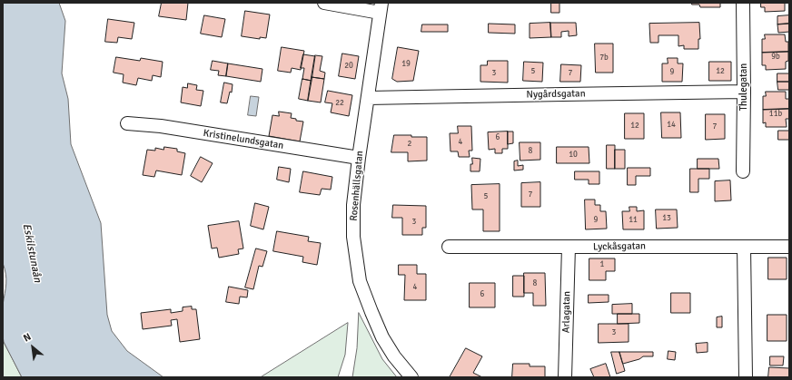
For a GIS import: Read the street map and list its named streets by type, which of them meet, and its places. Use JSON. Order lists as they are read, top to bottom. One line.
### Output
{"streets":{"street":["Thulegatan","Nygårdsgatan","Kristinelundsgatan","Rosenhällsgatan","Lyckåsgatan","Arlagatan"]},"crossings":[["Thulegatan","Nygårdsgatan"],["Nygårdsgatan","Rosenhällsgatan"],["Kristinelundsgatan","Rosenhällsgatan"],["Lyckåsgatan","Arlagatan"]],"water":["Eskilstunaån"],"house_numbers":["9b","7b","19","20","5","12","9","3","7","22","11b","14","12","7","6","4","2","8","10","7","5","13","9","11","3","1","8","4","6","3"],"north":"top left"}
